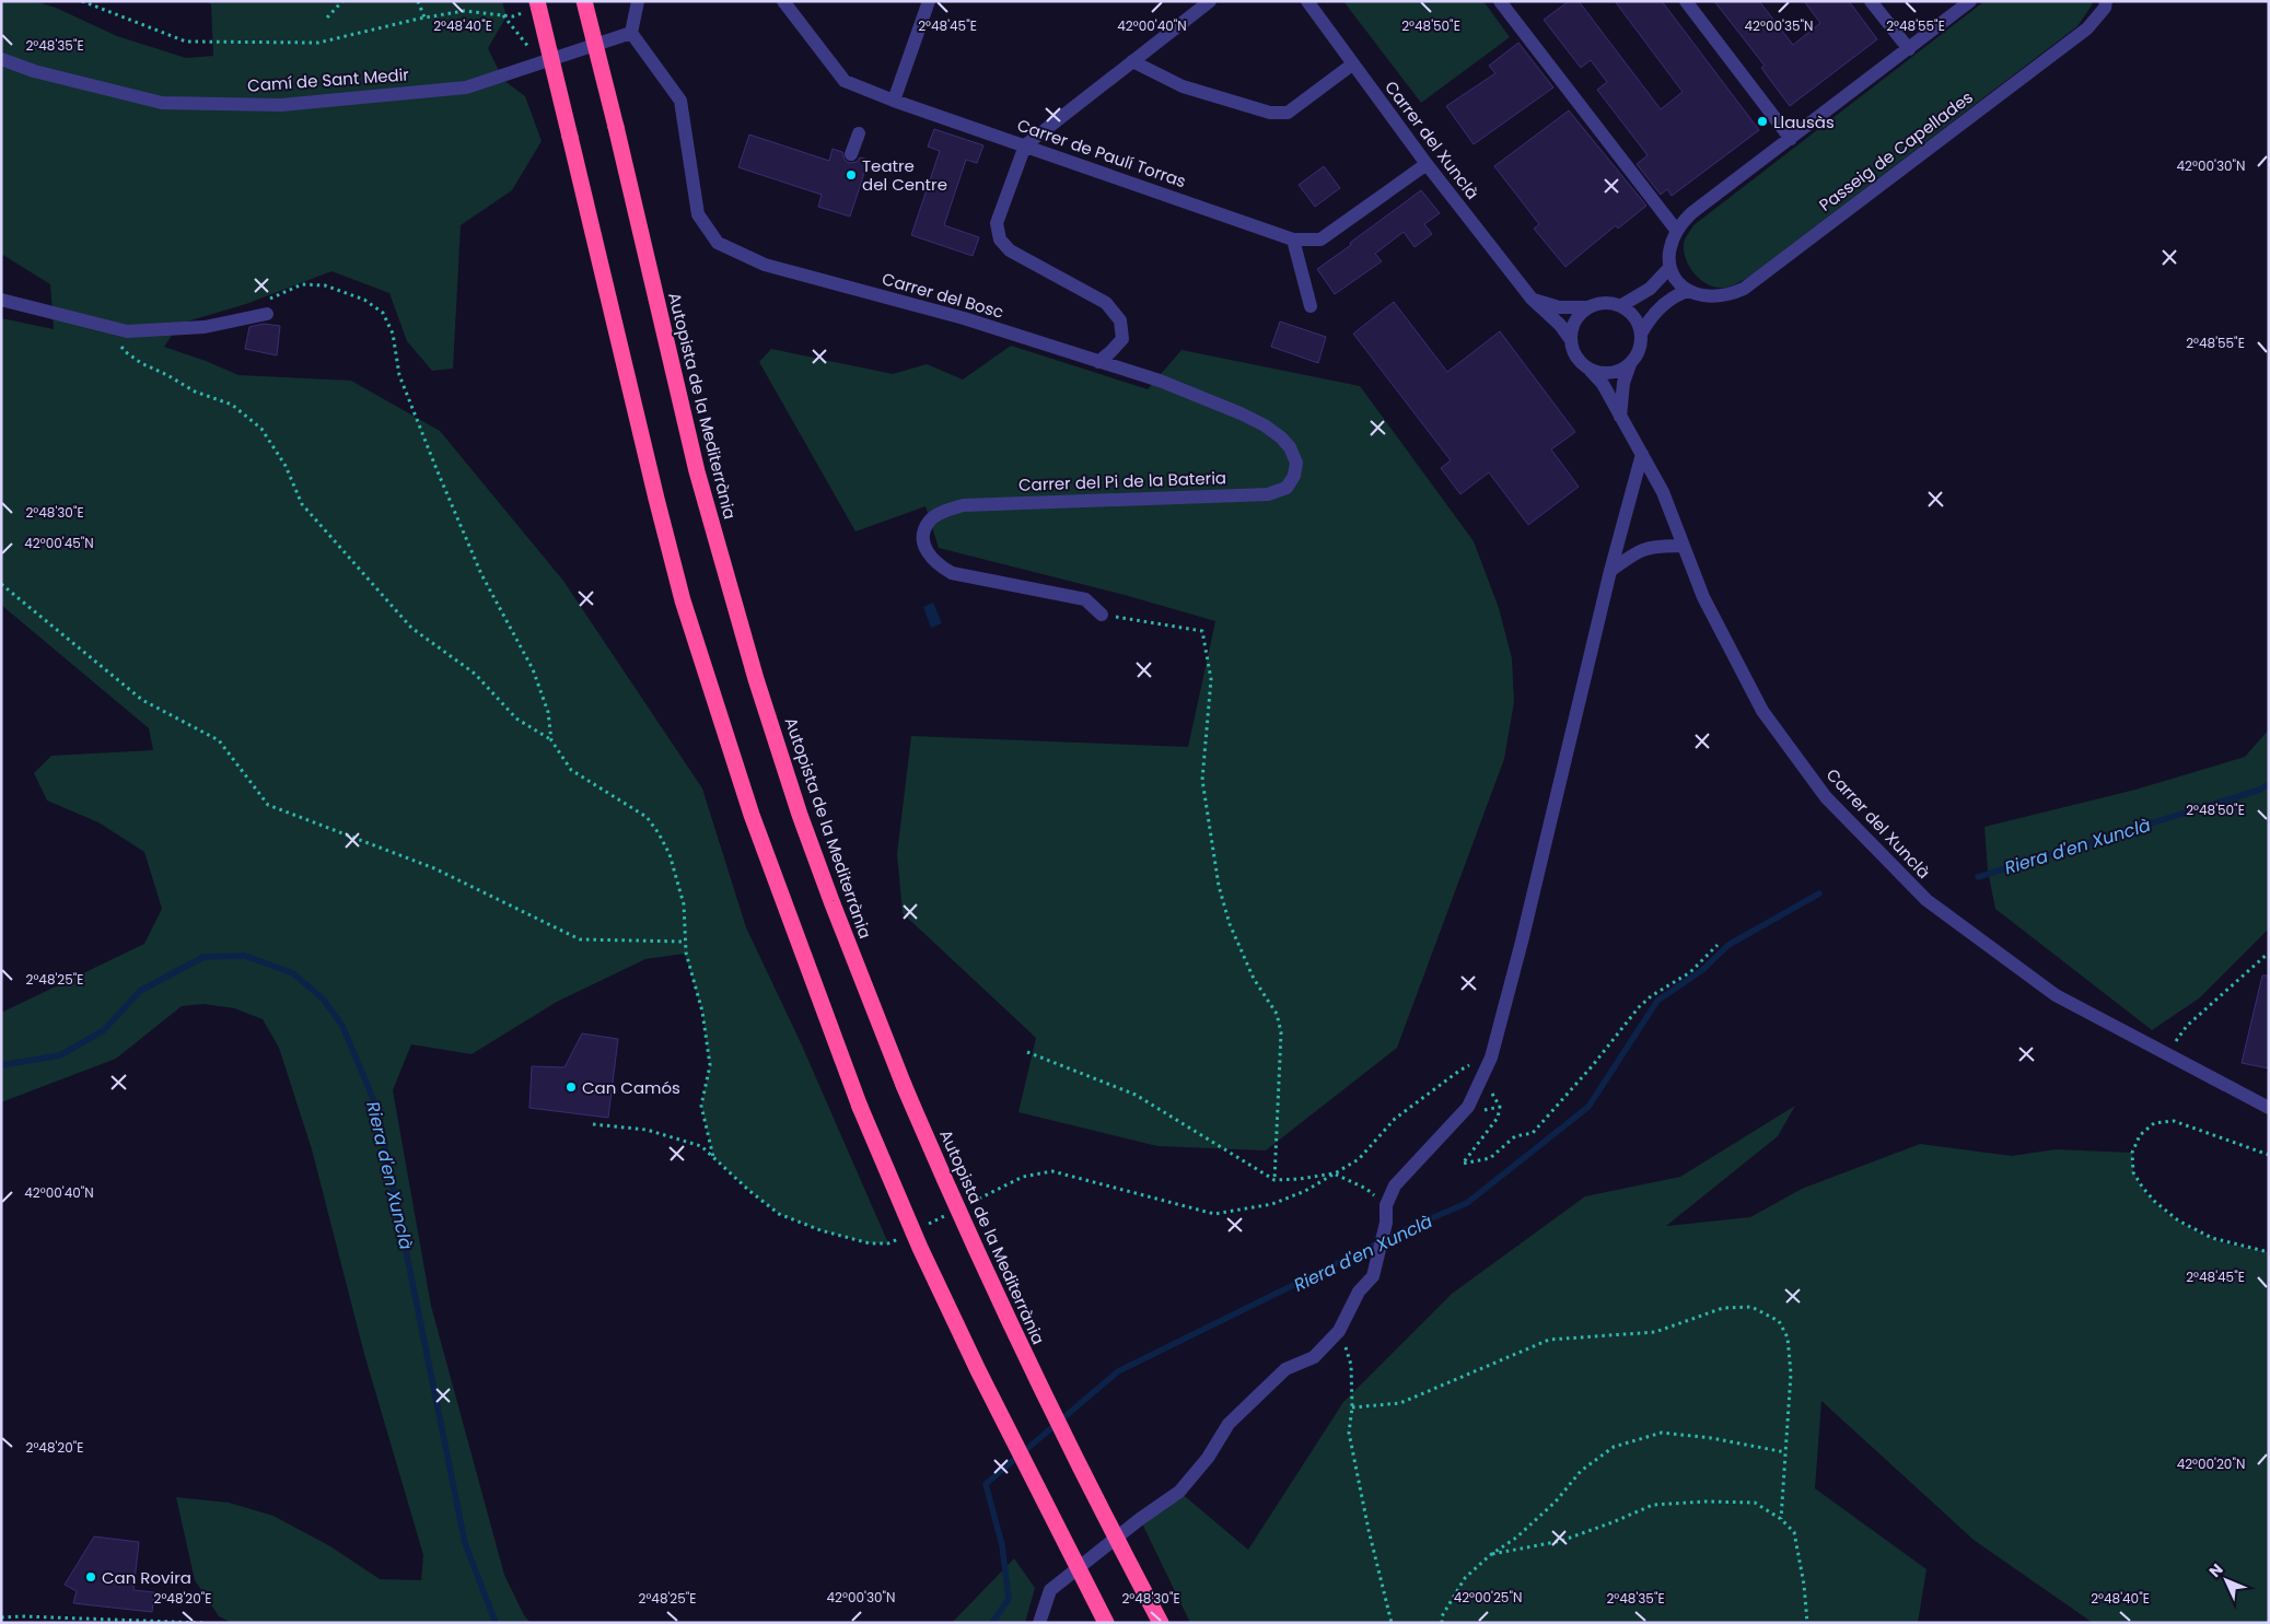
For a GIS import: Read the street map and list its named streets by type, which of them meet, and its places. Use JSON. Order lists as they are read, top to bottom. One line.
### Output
{"streets":{"highway":["Autopista de la Mediterrània"],"street":["Camí de Sant Medir","Carrer del Xunclà","Passeig de Capellades","Carrer de Paulí Torras","Carrer del Bosc","Carrer del Pi de la Bateria"]},"crossings":[["Camí de Sant Medir","Carrer del Bosc"],["Carrer del Xunclà","Carrer de Paulí Torras"],["Carrer del Bosc","Carrer del Pi de la Bateria"]],"water":["Riera d'en Xunclà"],"places":["Llausàs","Teatre del Centre","Can Camós","Can Rovira"],"north":"top left","coordinates":["2°48'40\"E","2°48'45\"E","2°48'50\"E","2°48'55\"E","42°00'40\"N","42°00'35\"N","2°48'35\"E","42°00'30\"N","2°48'30\"E","42°00'45\"N","2°48'25\"E","2°48'20\"E","42°00'20\"N","42°00'25\"N"]}
